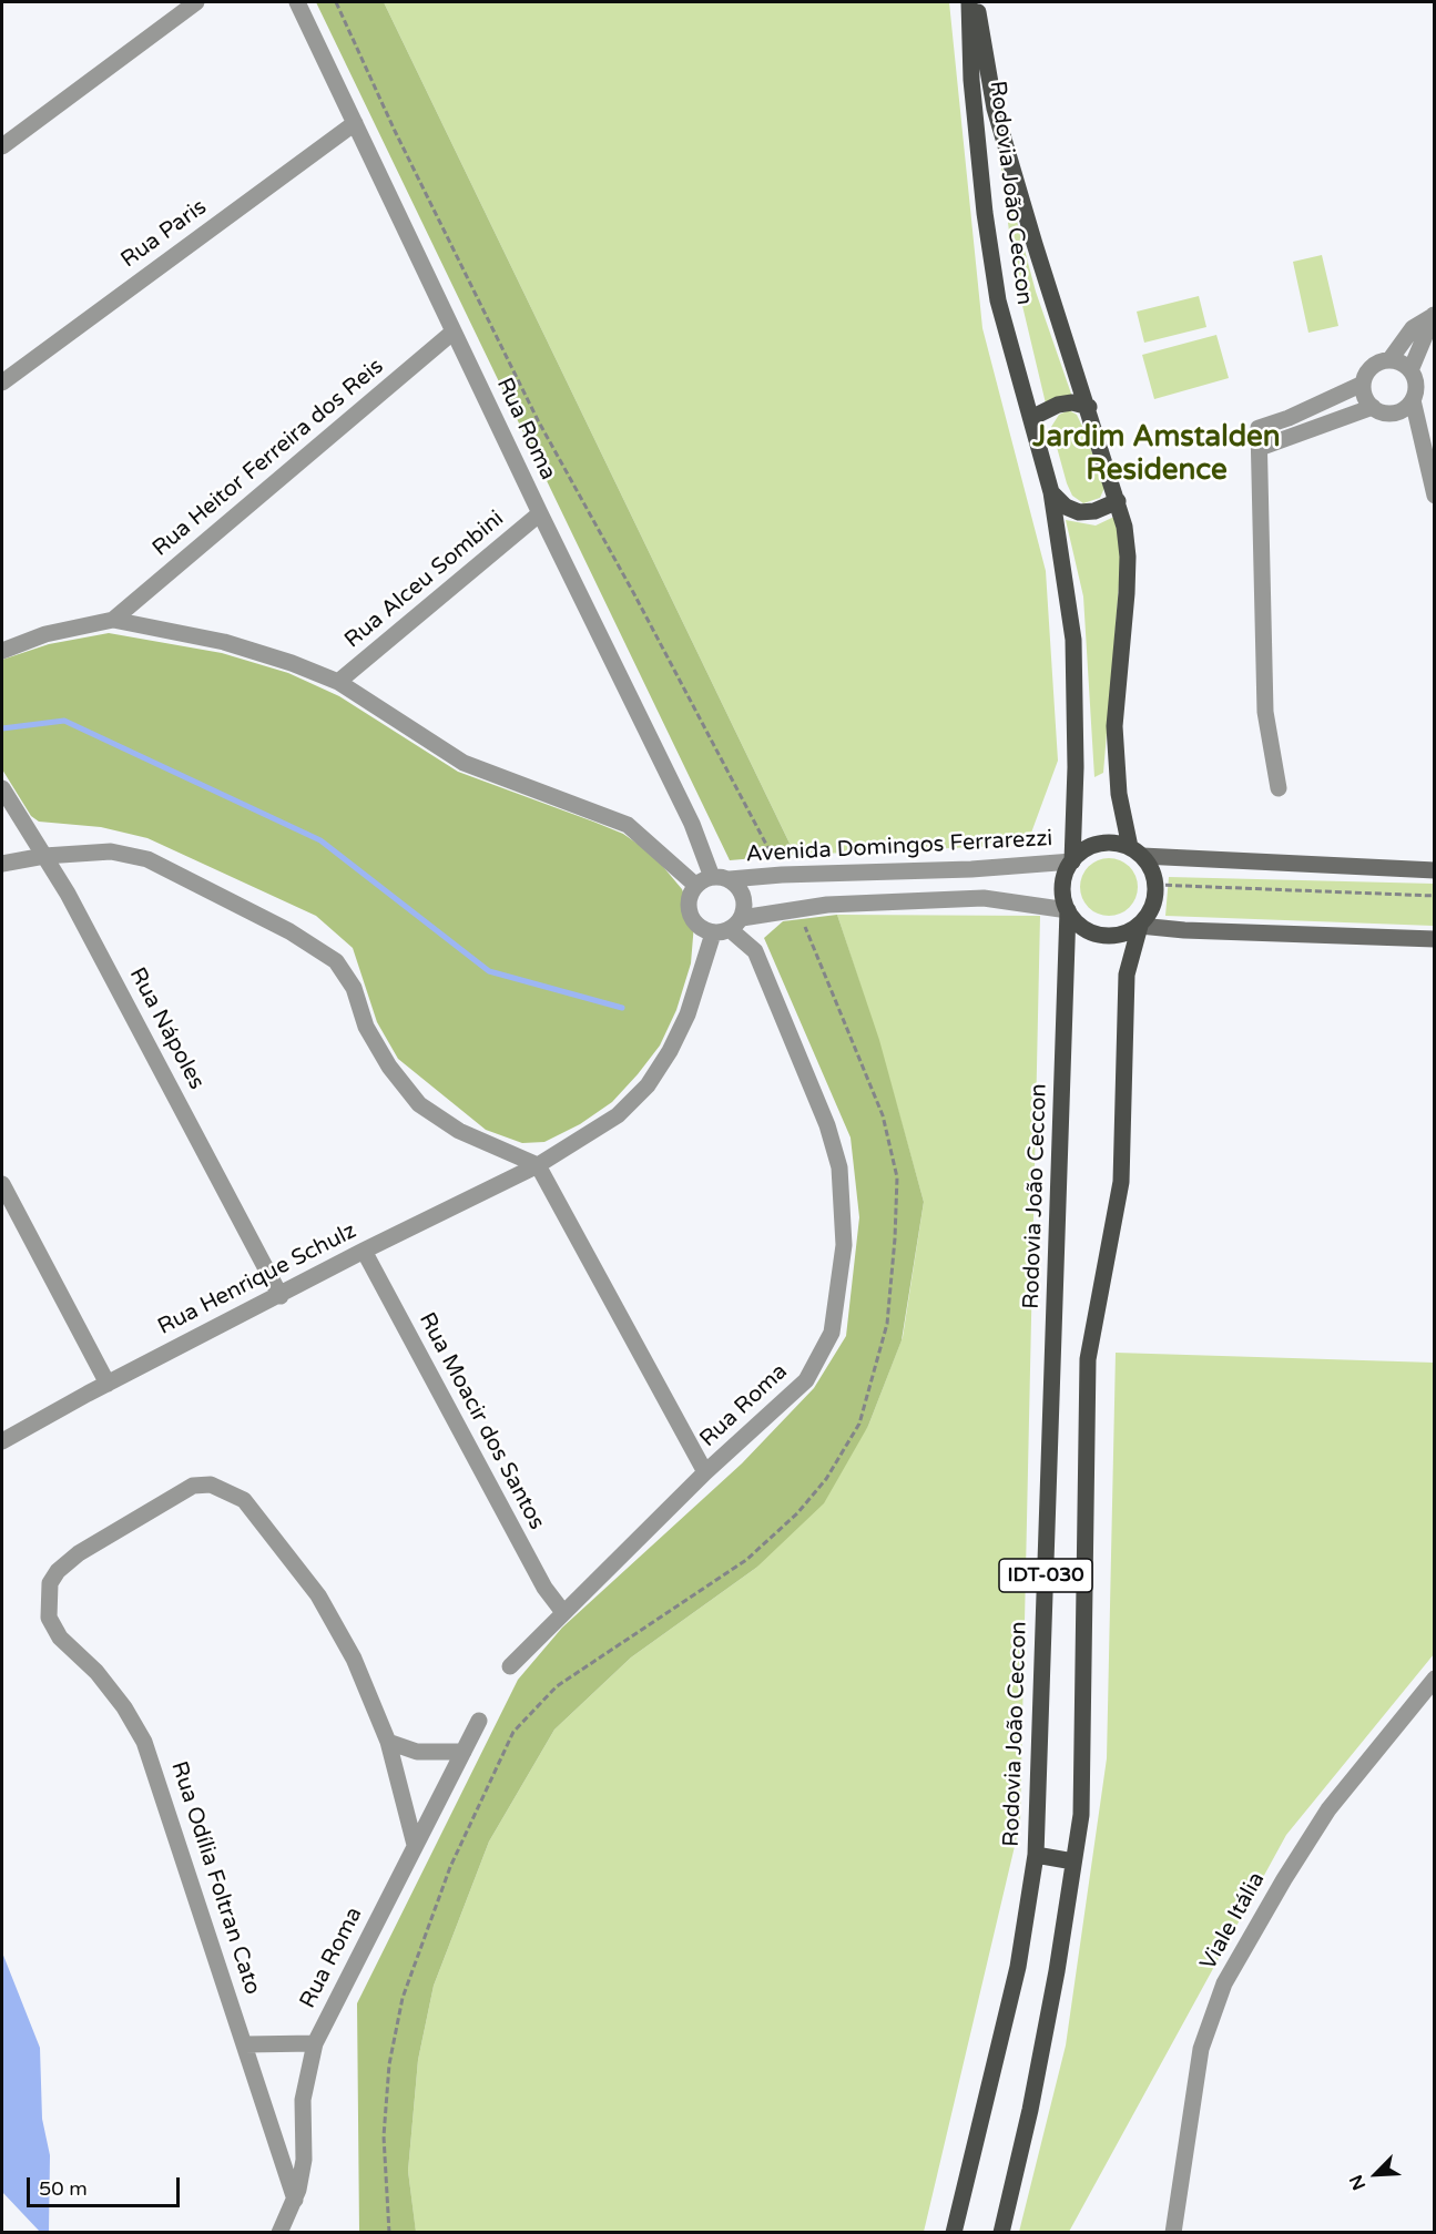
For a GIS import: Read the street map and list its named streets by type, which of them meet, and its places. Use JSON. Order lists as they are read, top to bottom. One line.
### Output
{"streets":{"main road":["Rodovia João Ceccon","IDT-030"],"street":["Rua Paris","Rua Roma","Rua Heitor Ferreira dos Reis","Rua Alceu Sombini","Avenida Domingos Ferrarezzi","Rua Nápoles","Rua Henrique Schulz","Rua Moacir dos Santos","Rua Odília Foltran Cato","Viale Itália"]},"crossings":[["Rodovia João Ceccon","Avenida Domingos Ferrarezzi"],["Rodovia João Ceccon","IDT-030"],["Rua Paris","Rua Roma"],["Rua Roma","Rua Heitor Ferreira dos Reis"],["Rua Roma","Rua Alceu Sombini"],["Rua Roma","Avenida Domingos Ferrarezzi"],["Rua Roma","Rua Henrique Schulz"],["Rua Roma","Rua Moacir dos Santos"],["Rua Roma","Rua Odília Foltran Cato"],["Avenida Domingos Ferrarezzi","Rua Henrique Schulz"],["Avenida Domingos Ferrarezzi","IDT-030"],["Rua Nápoles","Rua Henrique Schulz"],["Rua Henrique Schulz","Rua Moacir dos Santos"]],"districts":["Jardim Amstalden Residence"],"scale_bar":"50 m","north":"bottom left"}
